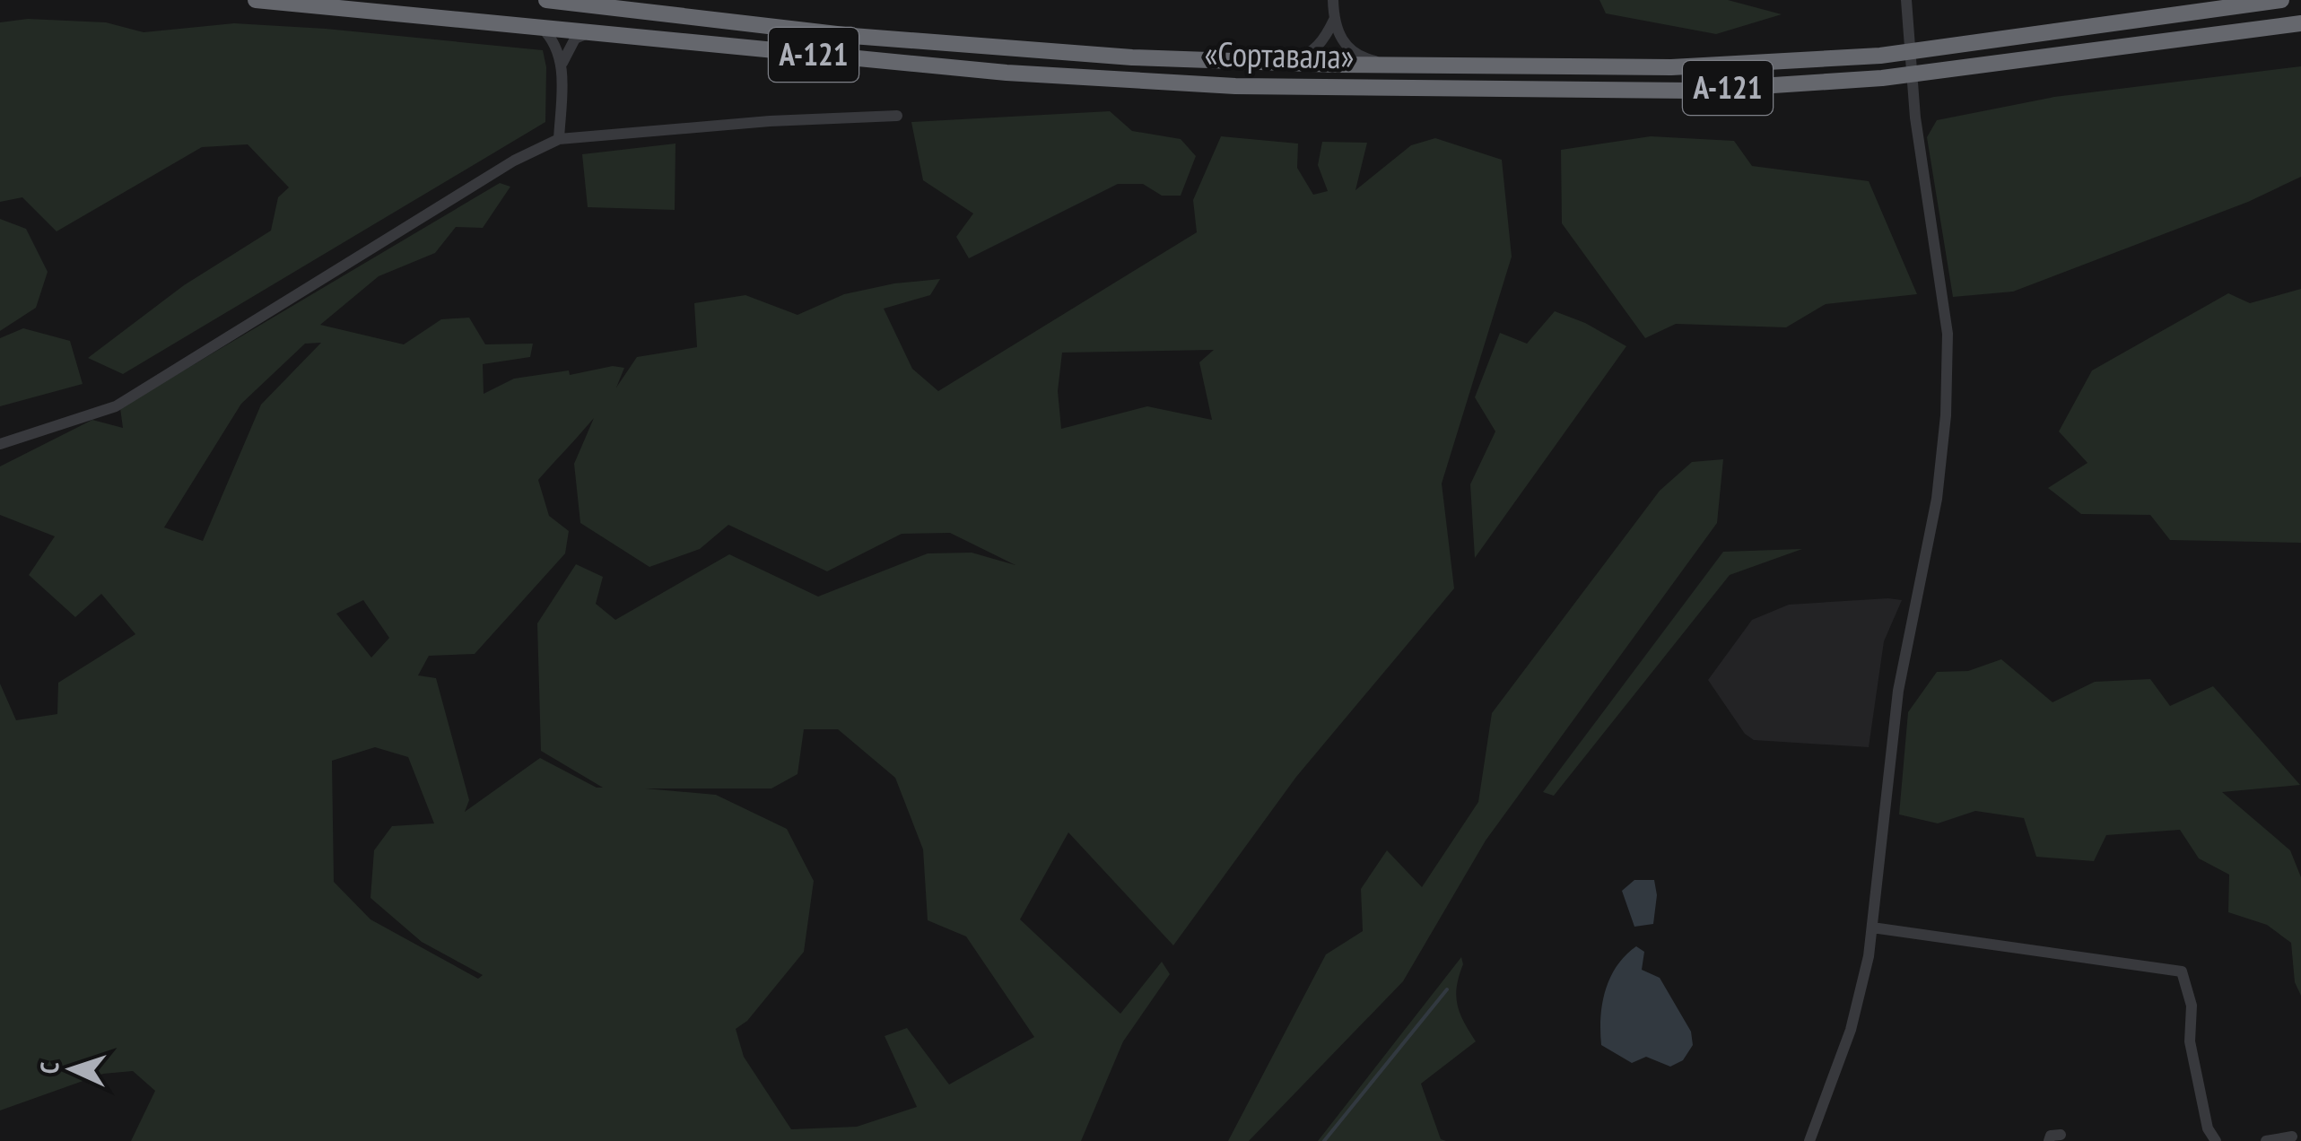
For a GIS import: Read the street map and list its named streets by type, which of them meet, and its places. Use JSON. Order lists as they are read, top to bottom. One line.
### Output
{"streets":{"highway":["А-121","«Сортавала»"]},"north":"left"}
